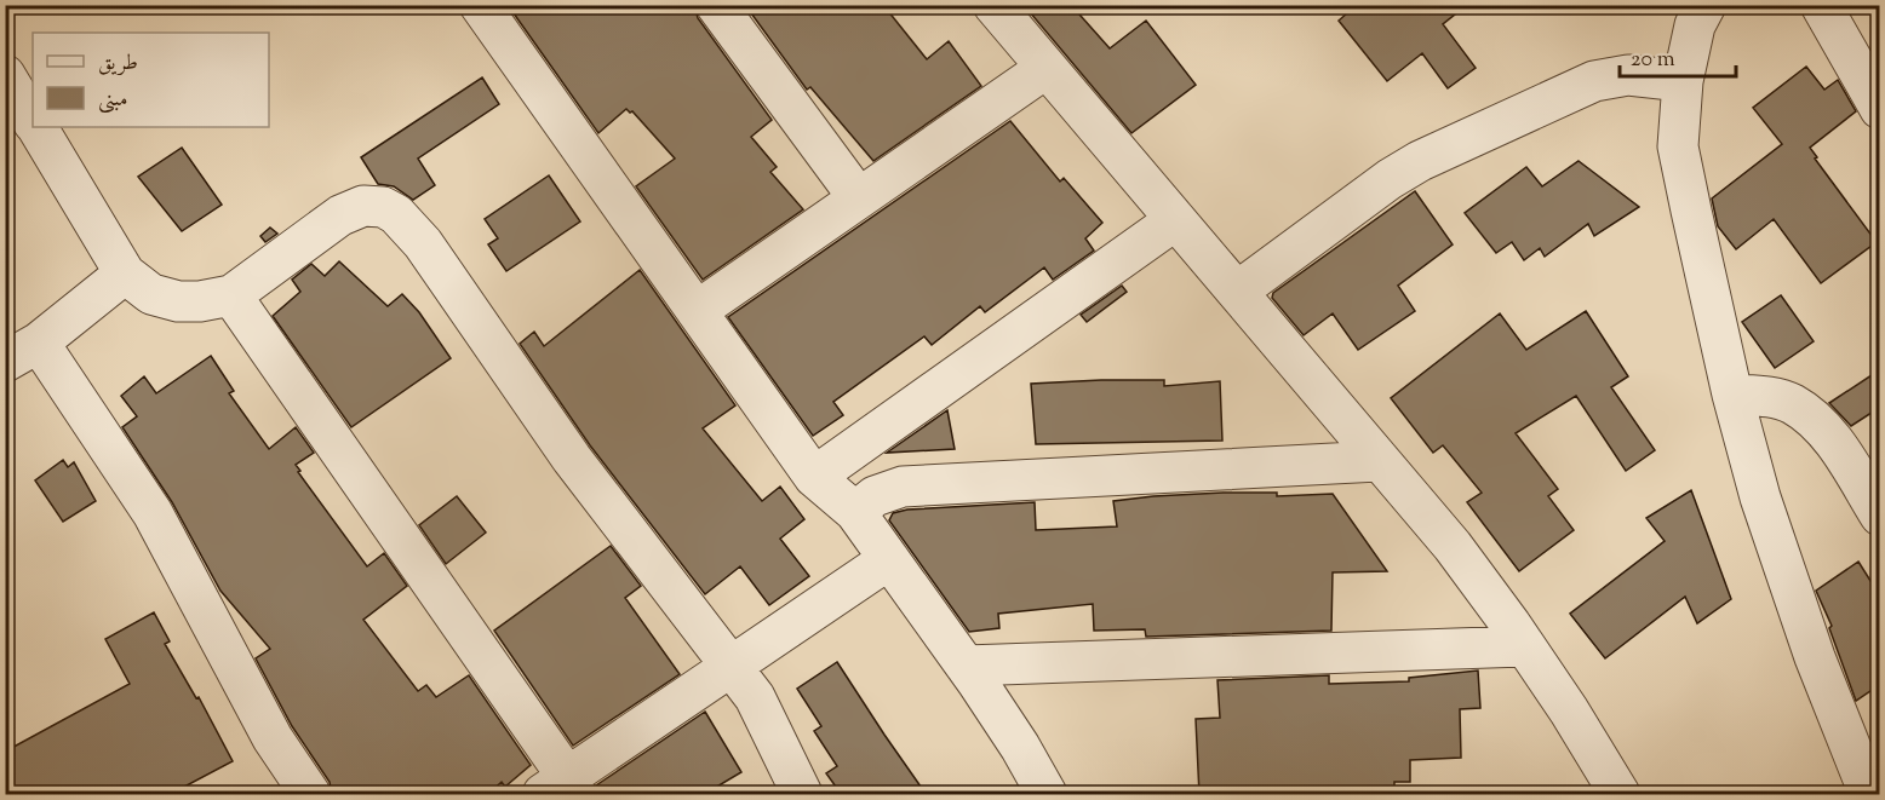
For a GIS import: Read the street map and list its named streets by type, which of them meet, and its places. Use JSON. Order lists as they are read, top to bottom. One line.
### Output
{"legend":["طريق","مبنى"],"scale_bar":"20 m"}
